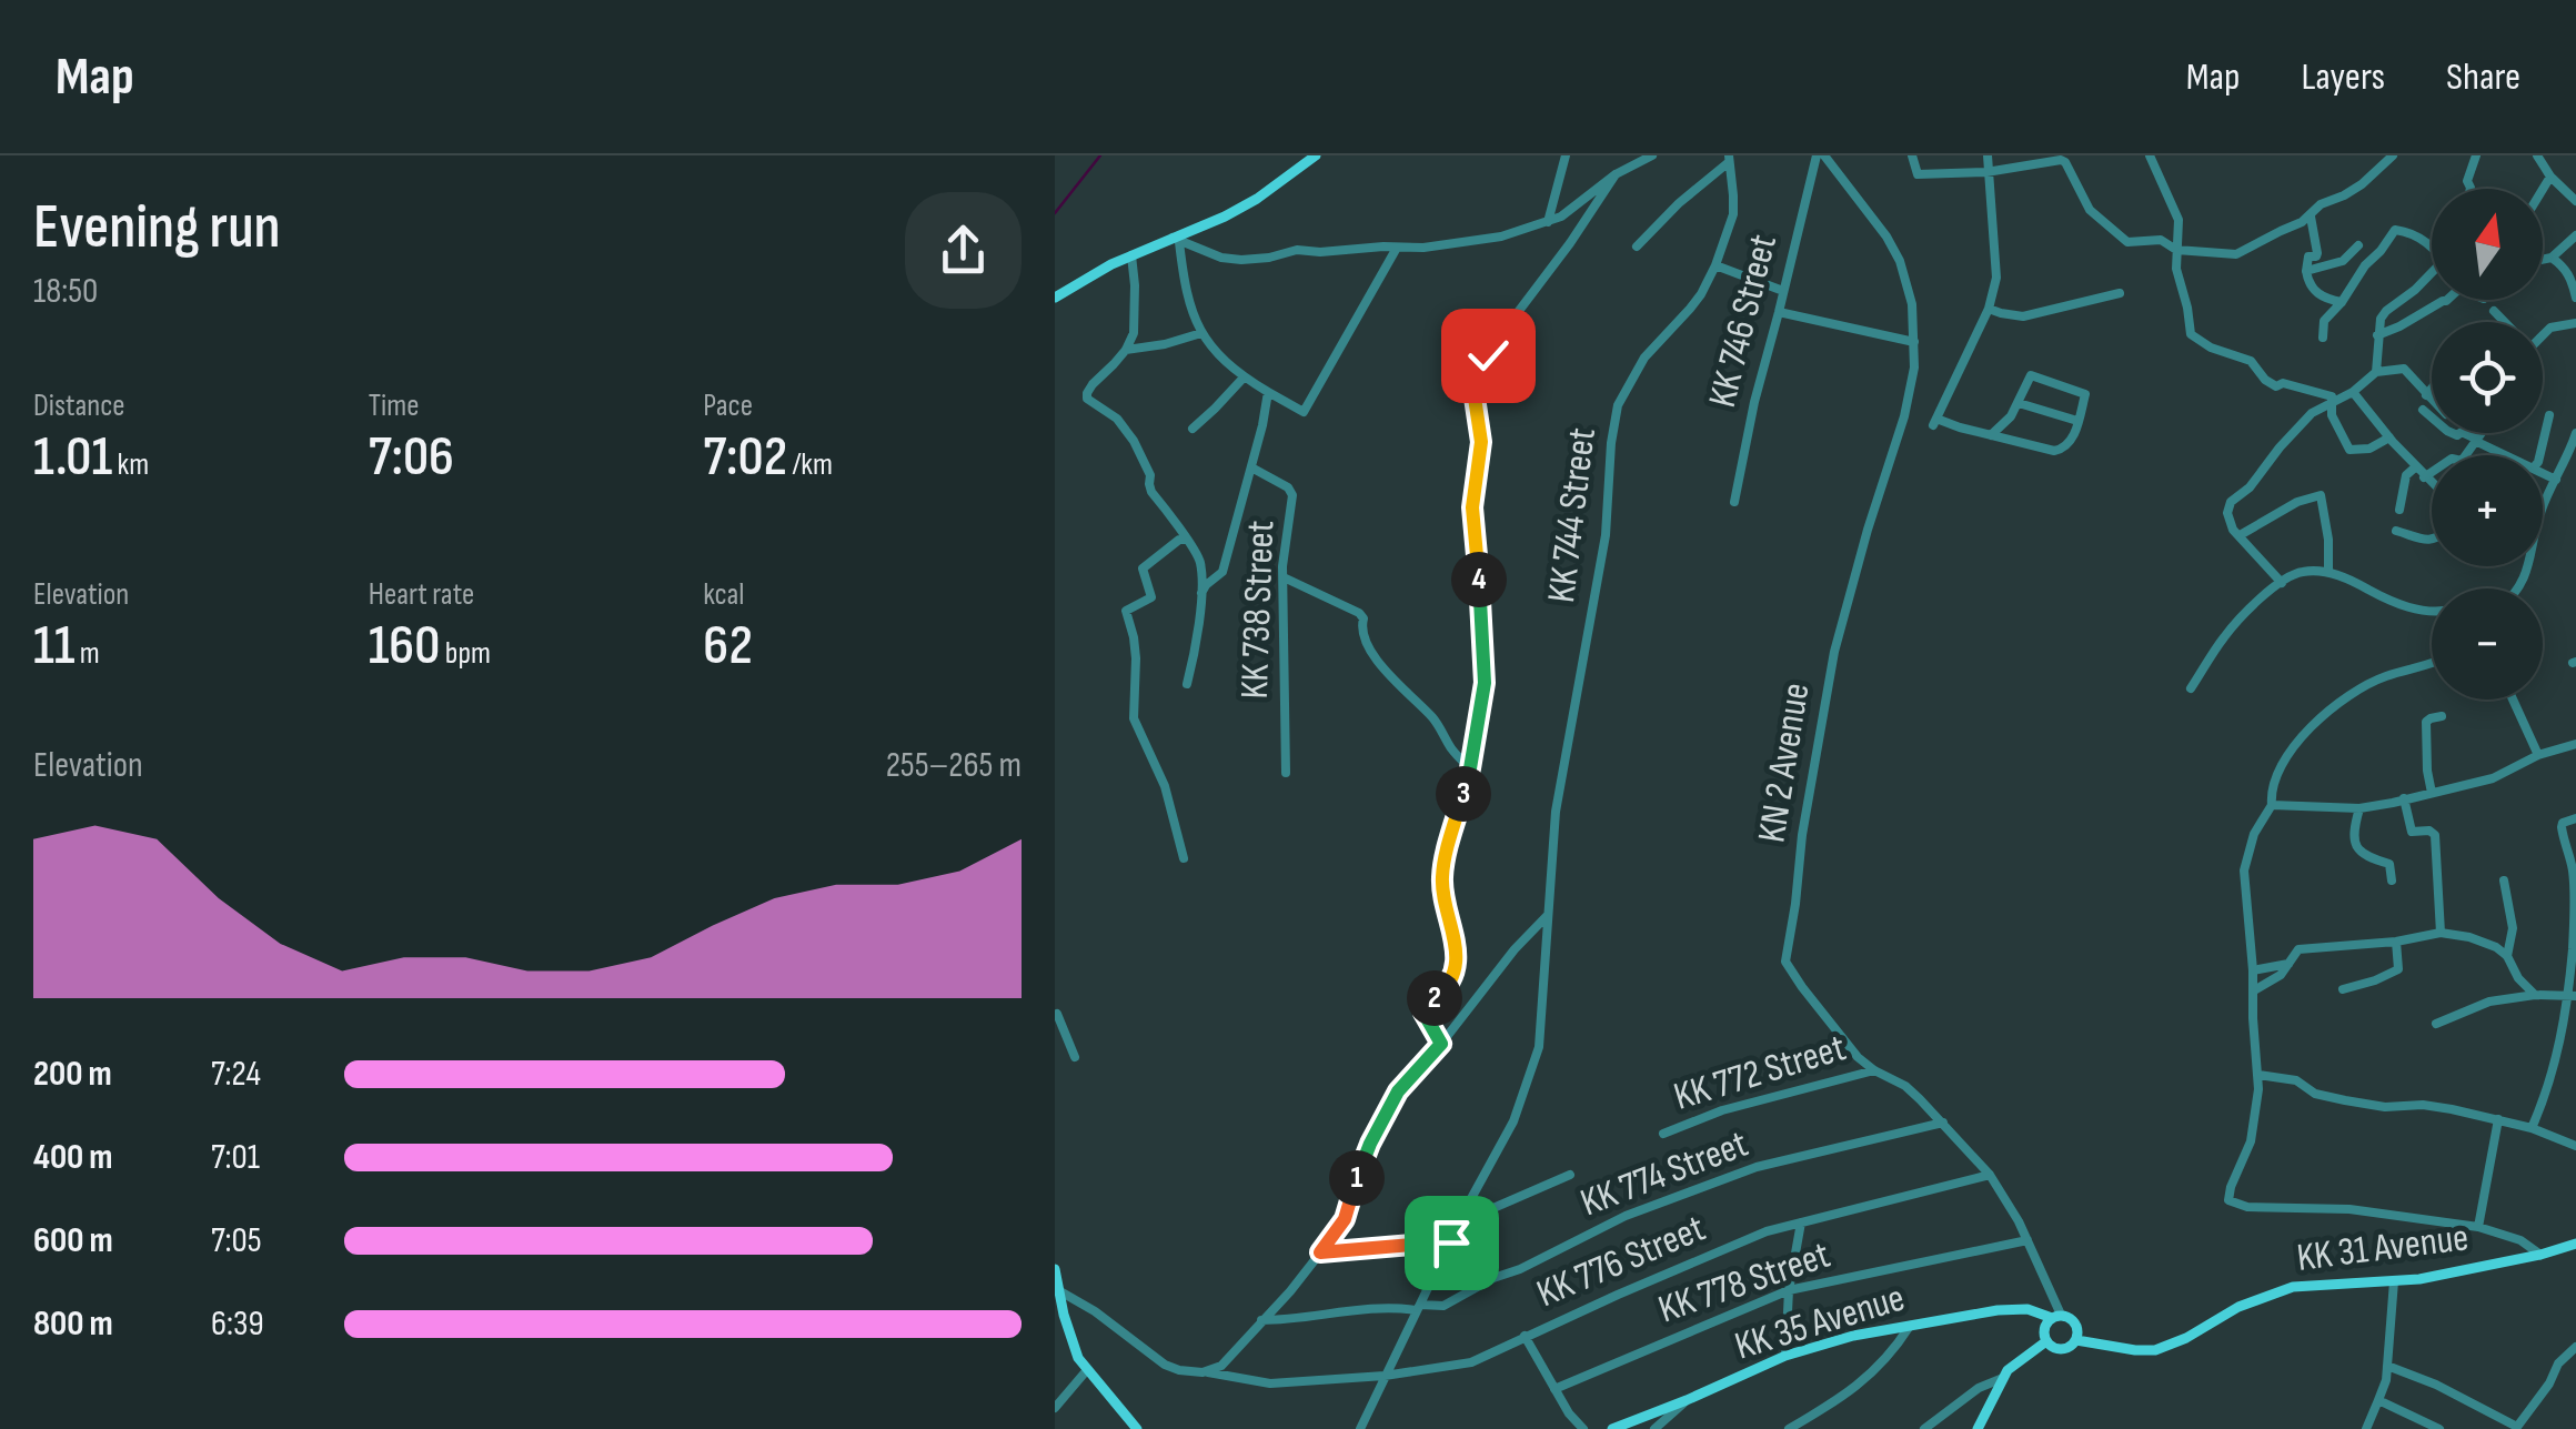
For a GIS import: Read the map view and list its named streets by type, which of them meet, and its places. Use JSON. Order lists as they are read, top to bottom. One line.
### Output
{"streets":{"main road":["KK 31 Avenue","KK 35 Avenue"],"street":["KK 746 Street","KK 744 Street","KK 738 Street","KN 2 Avenue","KK 772 Street","KK 774 Street","KK 776 Street","KK 778 Street"]},"crossings":[["KK 746 Street","KN 2 Avenue"],["KK 744 Street","KK 774 Street"],["KK 744 Street","KK 776 Street"],["KN 2 Avenue","KK 772 Street"],["KN 2 Avenue","KK 774 Street"],["KN 2 Avenue","KK 31 Avenue"],["KN 2 Avenue","KK 776 Street"],["KN 2 Avenue","KK 778 Street"],["KN 2 Avenue","KK 35 Avenue"],["KK 31 Avenue","KK 35 Avenue"]],"north":"top","page":{"header":"Map","nav":["Map","Layers","Share"],"heading":["Evening run","18:50"],"map_buttons":["+","−"],"stats":[["Distance","1.01 km"],["Time","7:06"],["Pace","7:02 /km"],["Elevation","11 m"],["Heart rate","160 bpm"],["kcal","62"]],"pins":["4","3","2","1"],"chart":["Elevation","255–265 m"],"list":[{"name":"200 m","note":"7:24"},{"name":"400 m","note":"7:01"},{"name":"600 m","note":"7:05"},{"name":"800 m","note":"6:39"}]}}
